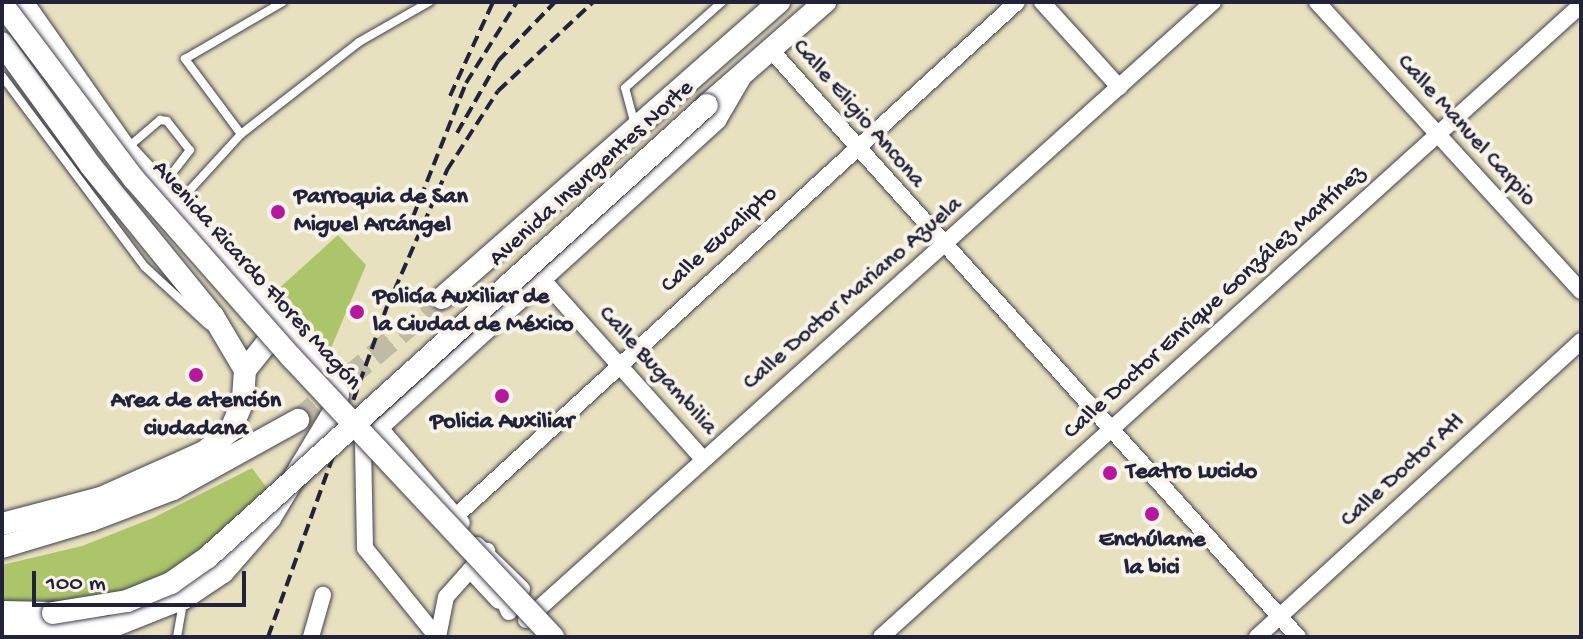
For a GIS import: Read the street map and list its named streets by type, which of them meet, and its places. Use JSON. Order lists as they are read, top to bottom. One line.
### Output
{"streets":{"main road":["Avenida Insurgentes Norte","Avenida Ricardo Flores Magón"],"street":["Calle Eligio Ancona","Calle Manuel Carpio","Calle Eucalipto","Calle Doctor Mariano Azuela","Calle Doctor Enrique González Martínez","Calle Bugambilia","Calle Doctor Atl"]},"crossings":[["Calle Eligio Ancona","Avenida Insurgentes Norte"],["Calle Eligio Ancona","Calle Eucalipto"],["Calle Eligio Ancona","Calle Doctor Mariano Azuela"],["Calle Eligio Ancona","Calle Doctor Enrique González Martínez"],["Calle Eligio Ancona","Calle Doctor Atl"],["Calle Manuel Carpio","Calle Doctor Enrique González Martínez"],["Avenida Insurgentes Norte","Calle Bugambilia"],["Calle Eucalipto","Calle Bugambilia"],["Calle Doctor Mariano Azuela","Calle Bugambilia"]],"places":["Parroquia de San Miguel Arcángel","Policía Auxiliar de la Ciudad de México","Area de atención ciudadana","Policia Auxiliar","Teatro Lucido","Enchúlame la bici"],"scale_bar":"100 m"}
